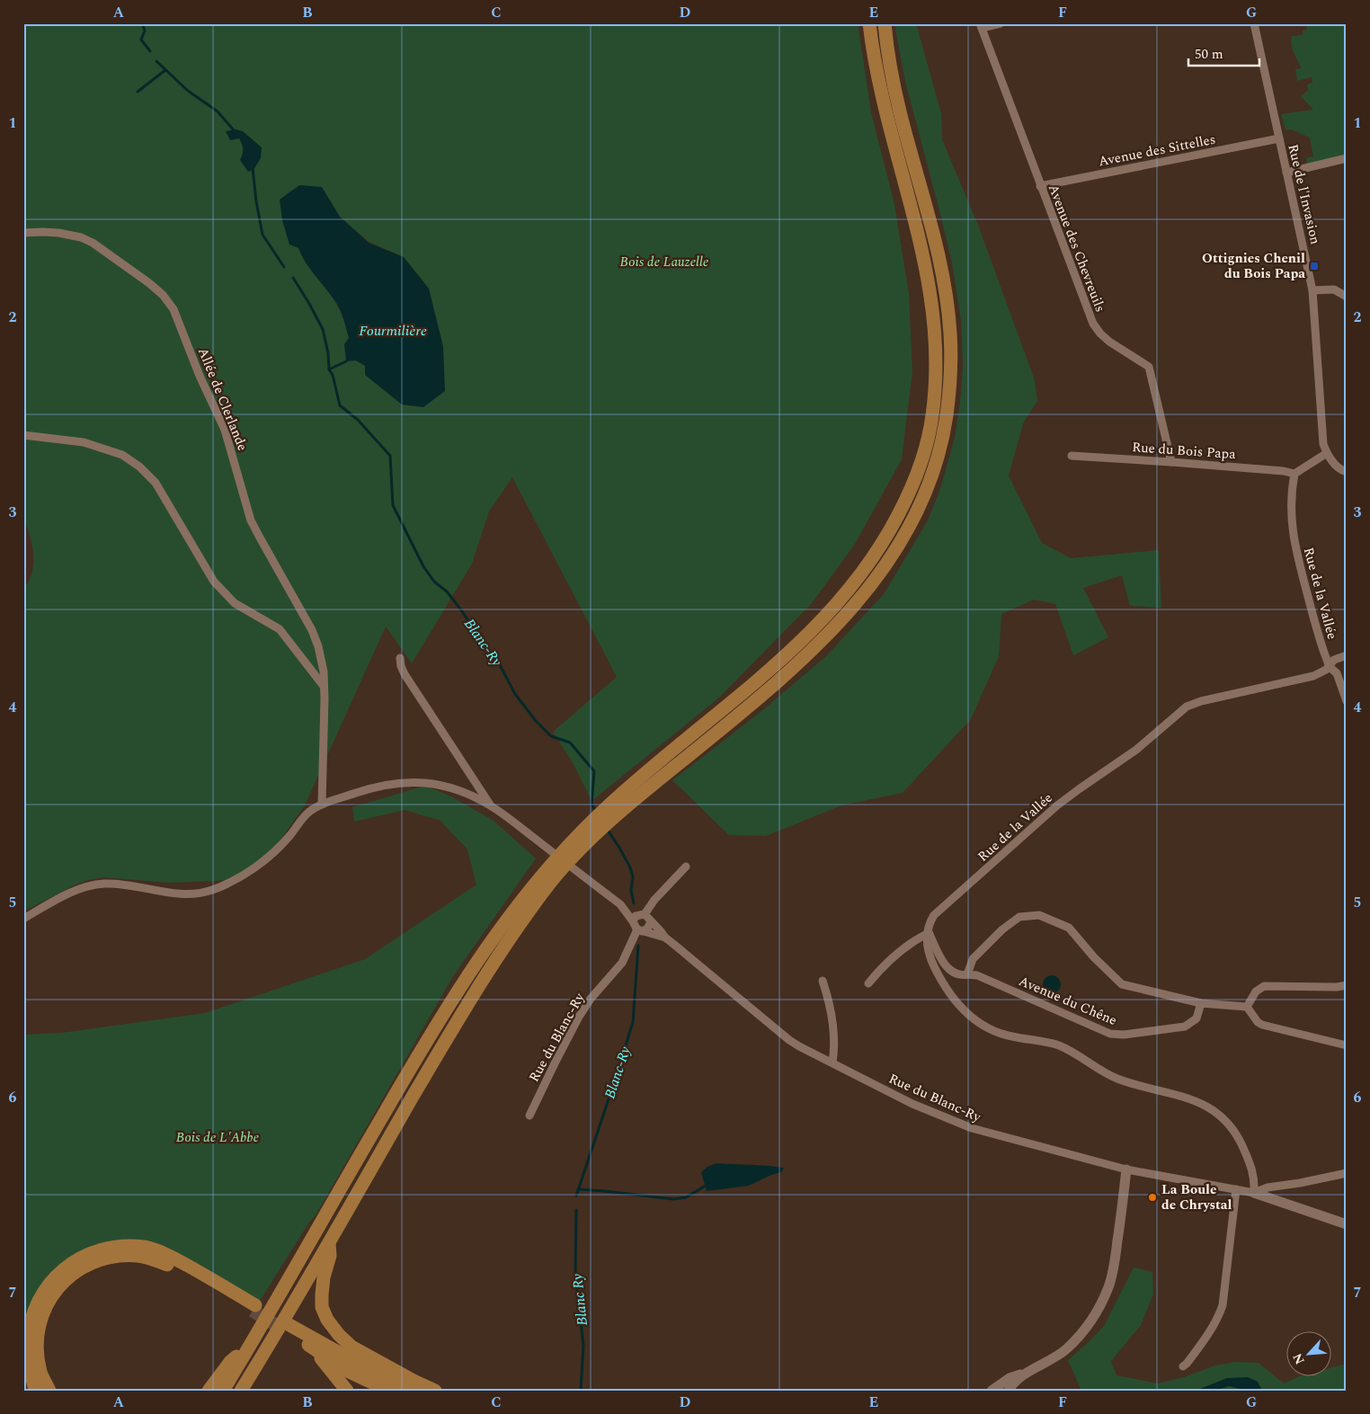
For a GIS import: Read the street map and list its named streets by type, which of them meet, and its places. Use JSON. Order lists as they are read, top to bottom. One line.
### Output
{"streets":{"street":["Avenue des Sittelles","Rue de l'Invasion","Avenue des Chevreuils","Allée de Clerlande","Rue du Bois Papa","Rue de la Vallée","Avenue du Chêne","Rue du Blanc-Ry"]},"crossings":[["Avenue des Sittelles","Rue de l'Invasion"],["Avenue des Sittelles","Avenue des Chevreuils"],["Avenue des Chevreuils","Rue du Bois Papa"],["Allée de Clerlande","Rue du Blanc-Ry"],["Rue du Bois Papa","Rue de la Vallée"],["Rue de la Vallée","Avenue du Chêne"]],"water":["Fourmilière","Blanc-Ry","Blanc Ry"],"parks":["Bois de Lauzelle","Bois de L'Abbe"],"places":{"transit":["Ottignies Chenil du Bois Papa"],"other":["La Boule de Chrystal"]},"scale_bar":"50 m","north":"bottom left","grid":{"columns":["A","B","C","D","E","F","G"],"rows":["1","2","3","4","5","6","7"]}}
